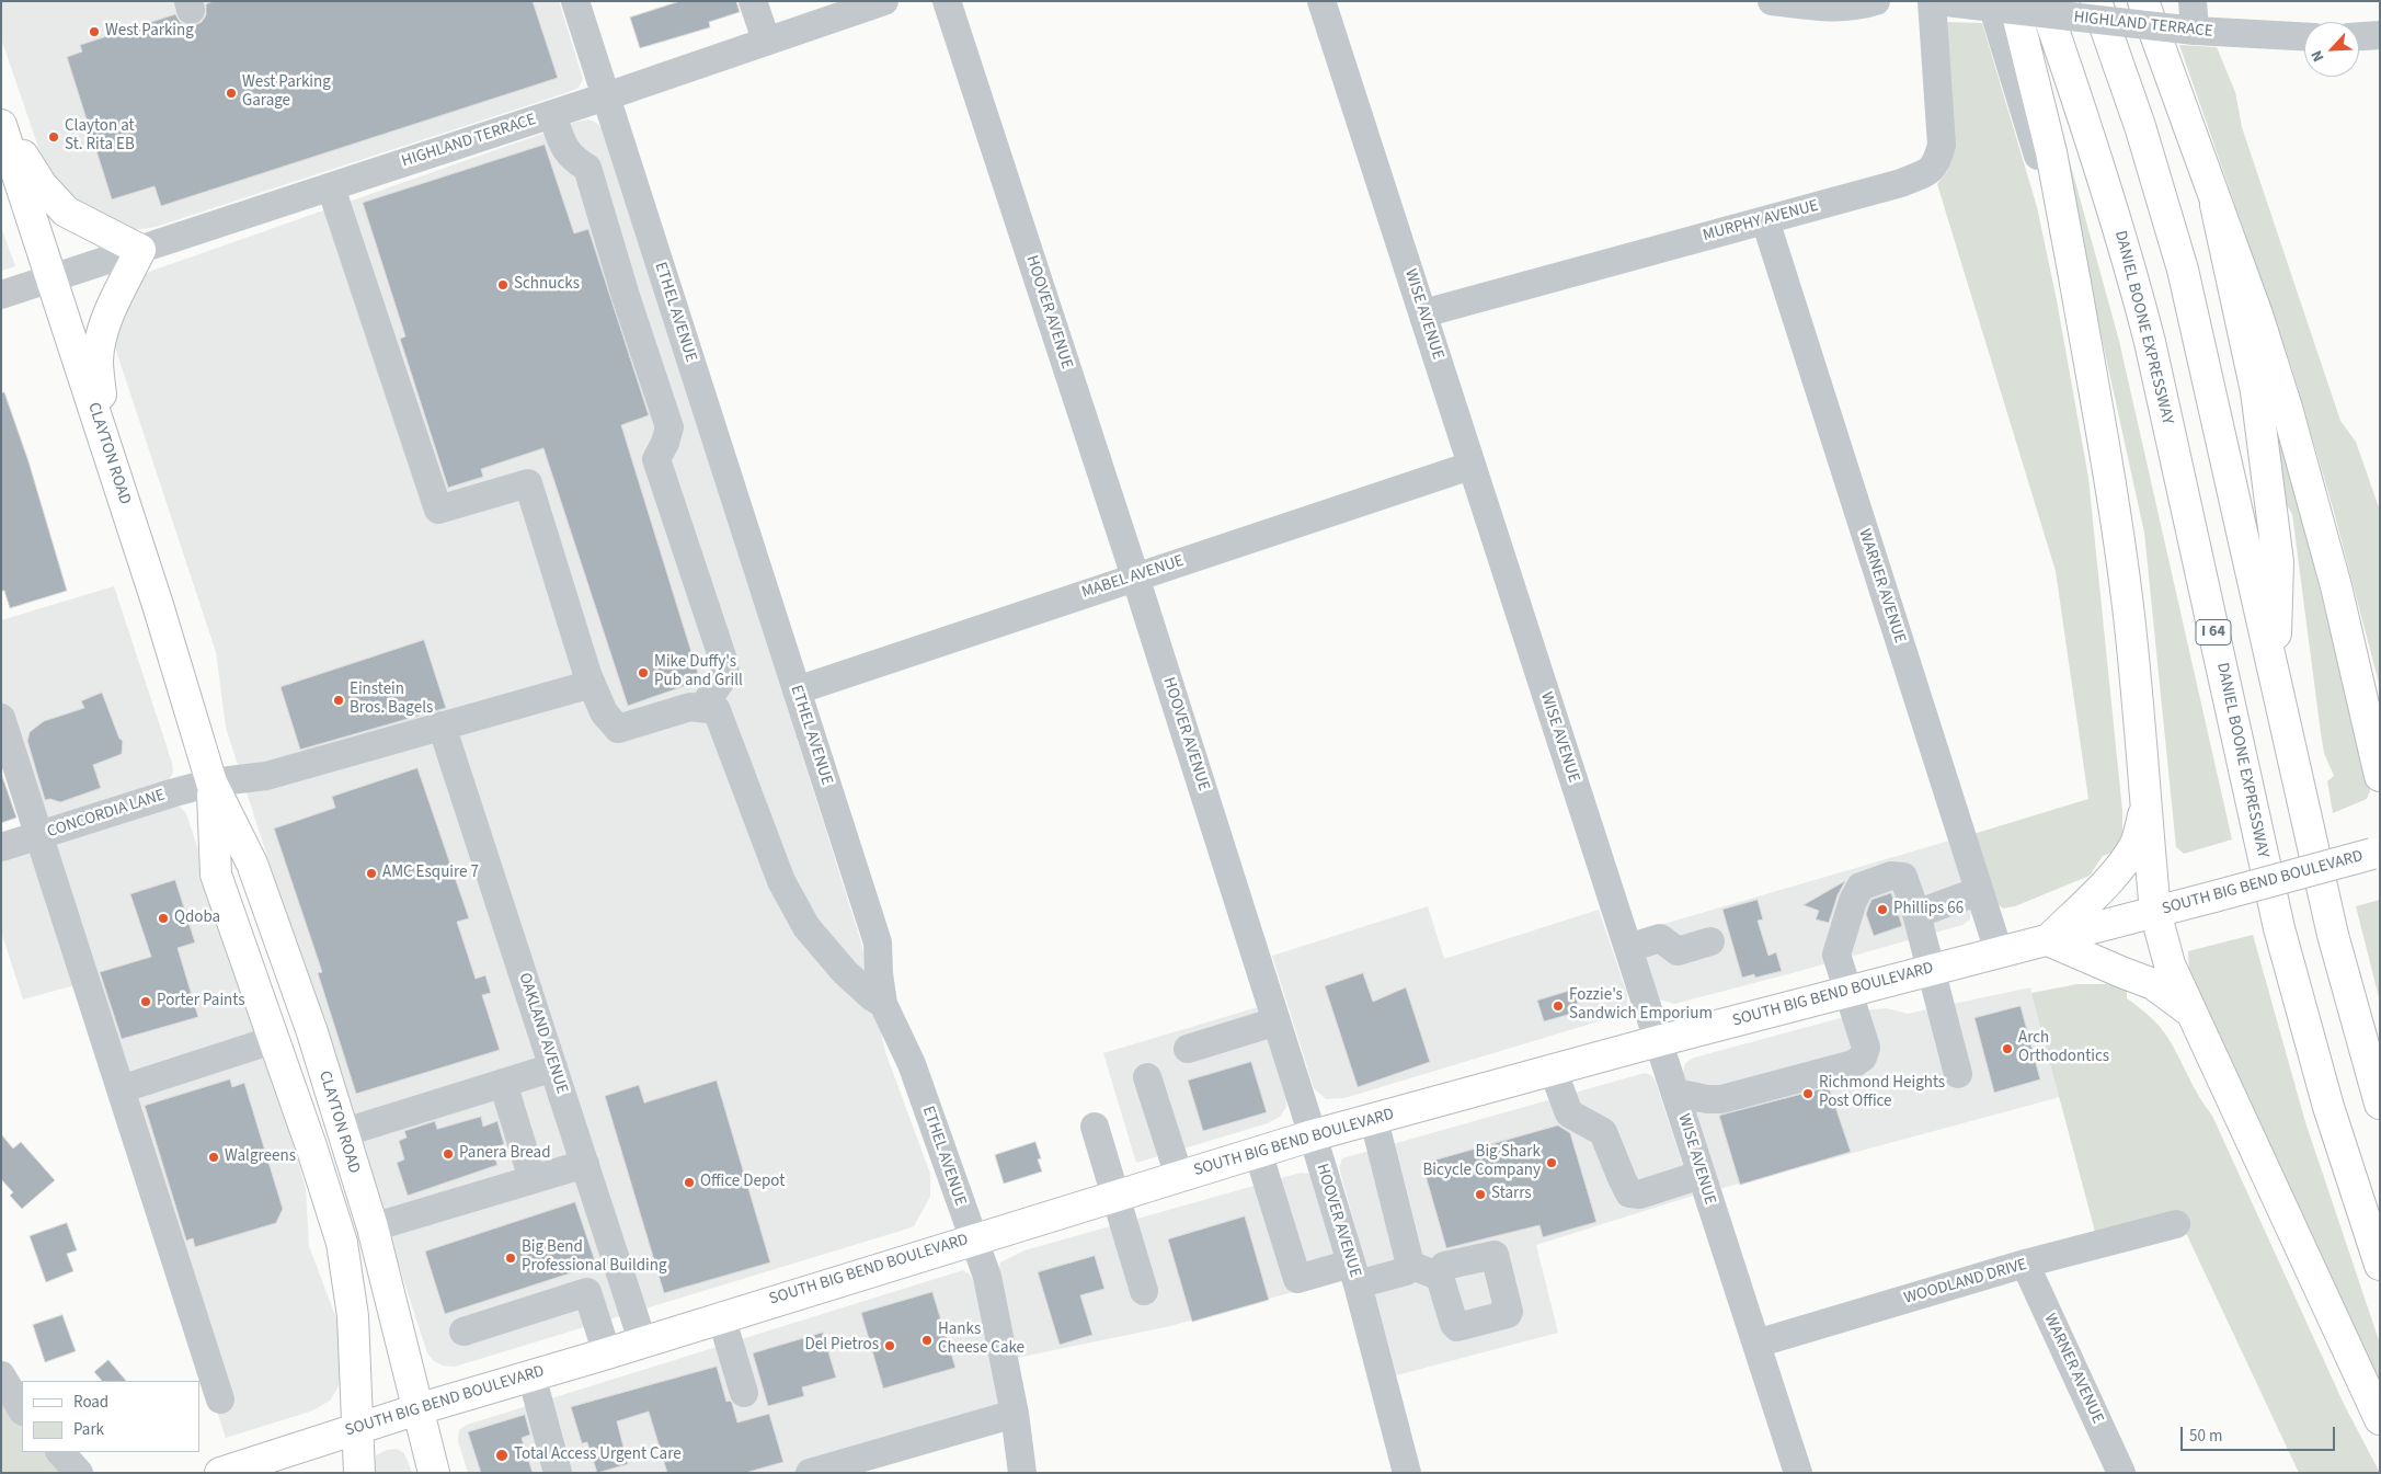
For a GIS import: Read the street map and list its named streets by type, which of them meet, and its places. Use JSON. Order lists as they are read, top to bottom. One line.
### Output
{"streets":{"main road":["DANIEL BOONE EXPRESSWAY","CLAYTON ROAD","I 64","SOUTH BIG BEND BOULEVARD"],"street":["HIGHLAND TERRACE","MURPHY AVENUE","ETHEL AVENUE","HOOVER AVENUE","WISE AVENUE","MABEL AVENUE","WARNER AVENUE","CONCORDIA LANE","OAKLAND AVENUE","WOODLAND DRIVE"]},"crossings":[["HIGHLAND TERRACE","MURPHY AVENUE"],["HIGHLAND TERRACE","ETHEL AVENUE"],["HIGHLAND TERRACE","CLAYTON ROAD"],["MURPHY AVENUE","WISE AVENUE"],["MURPHY AVENUE","WARNER AVENUE"],["ETHEL AVENUE","MABEL AVENUE"],["ETHEL AVENUE","SOUTH BIG BEND BOULEVARD"],["HOOVER AVENUE","MABEL AVENUE"],["HOOVER AVENUE","SOUTH BIG BEND BOULEVARD"],["WISE AVENUE","MABEL AVENUE"],["WISE AVENUE","SOUTH BIG BEND BOULEVARD"],["WISE AVENUE","WOODLAND DRIVE"],["CLAYTON ROAD","CONCORDIA LANE"],["CLAYTON ROAD","SOUTH BIG BEND BOULEVARD"],["WARNER AVENUE","SOUTH BIG BEND BOULEVARD"],["WARNER AVENUE","WOODLAND DRIVE"],["CONCORDIA LANE","OAKLAND AVENUE"],["SOUTH BIG BEND BOULEVARD","OAKLAND AVENUE"]],"places":["West Parking","West Parking Garage","Clayton at St. Rita EB","Schnucks","Mike Duffy's Pub and Grill","Einstein Bros. Bagels","AMC Esquire 7","Phillips 66","Qdoba","Porter Paints","Fozzie's Sandwich Emporium","Arch Orthodontics","Richmond Heights Post Office","Panera Bread","Walgreens","Big Shark Bicycle Company","Office Depot","Starrs","Big Bend Professional Building","Hanks Cheese Cake","Del Pietros","Total Access Urgent Care"],"legend":["Road","Park"],"scale_bar":"50 m","north":"bottom left"}
